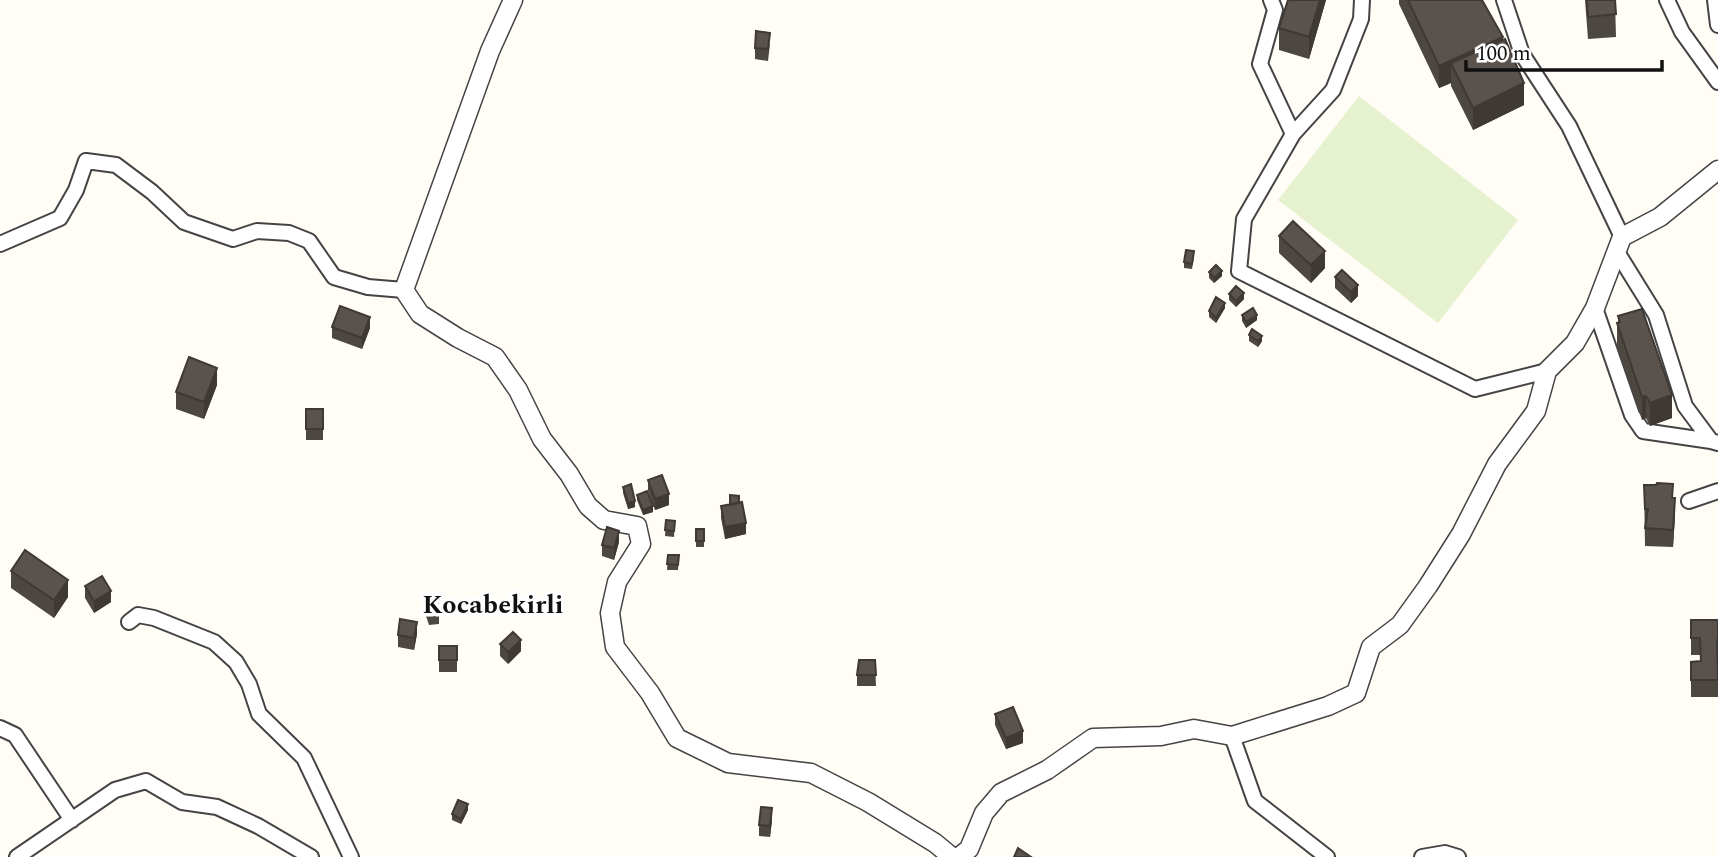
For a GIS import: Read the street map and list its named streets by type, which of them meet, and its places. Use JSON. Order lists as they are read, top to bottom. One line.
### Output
{"districts":["Kocabekirli"],"scale_bar":"100 m"}
